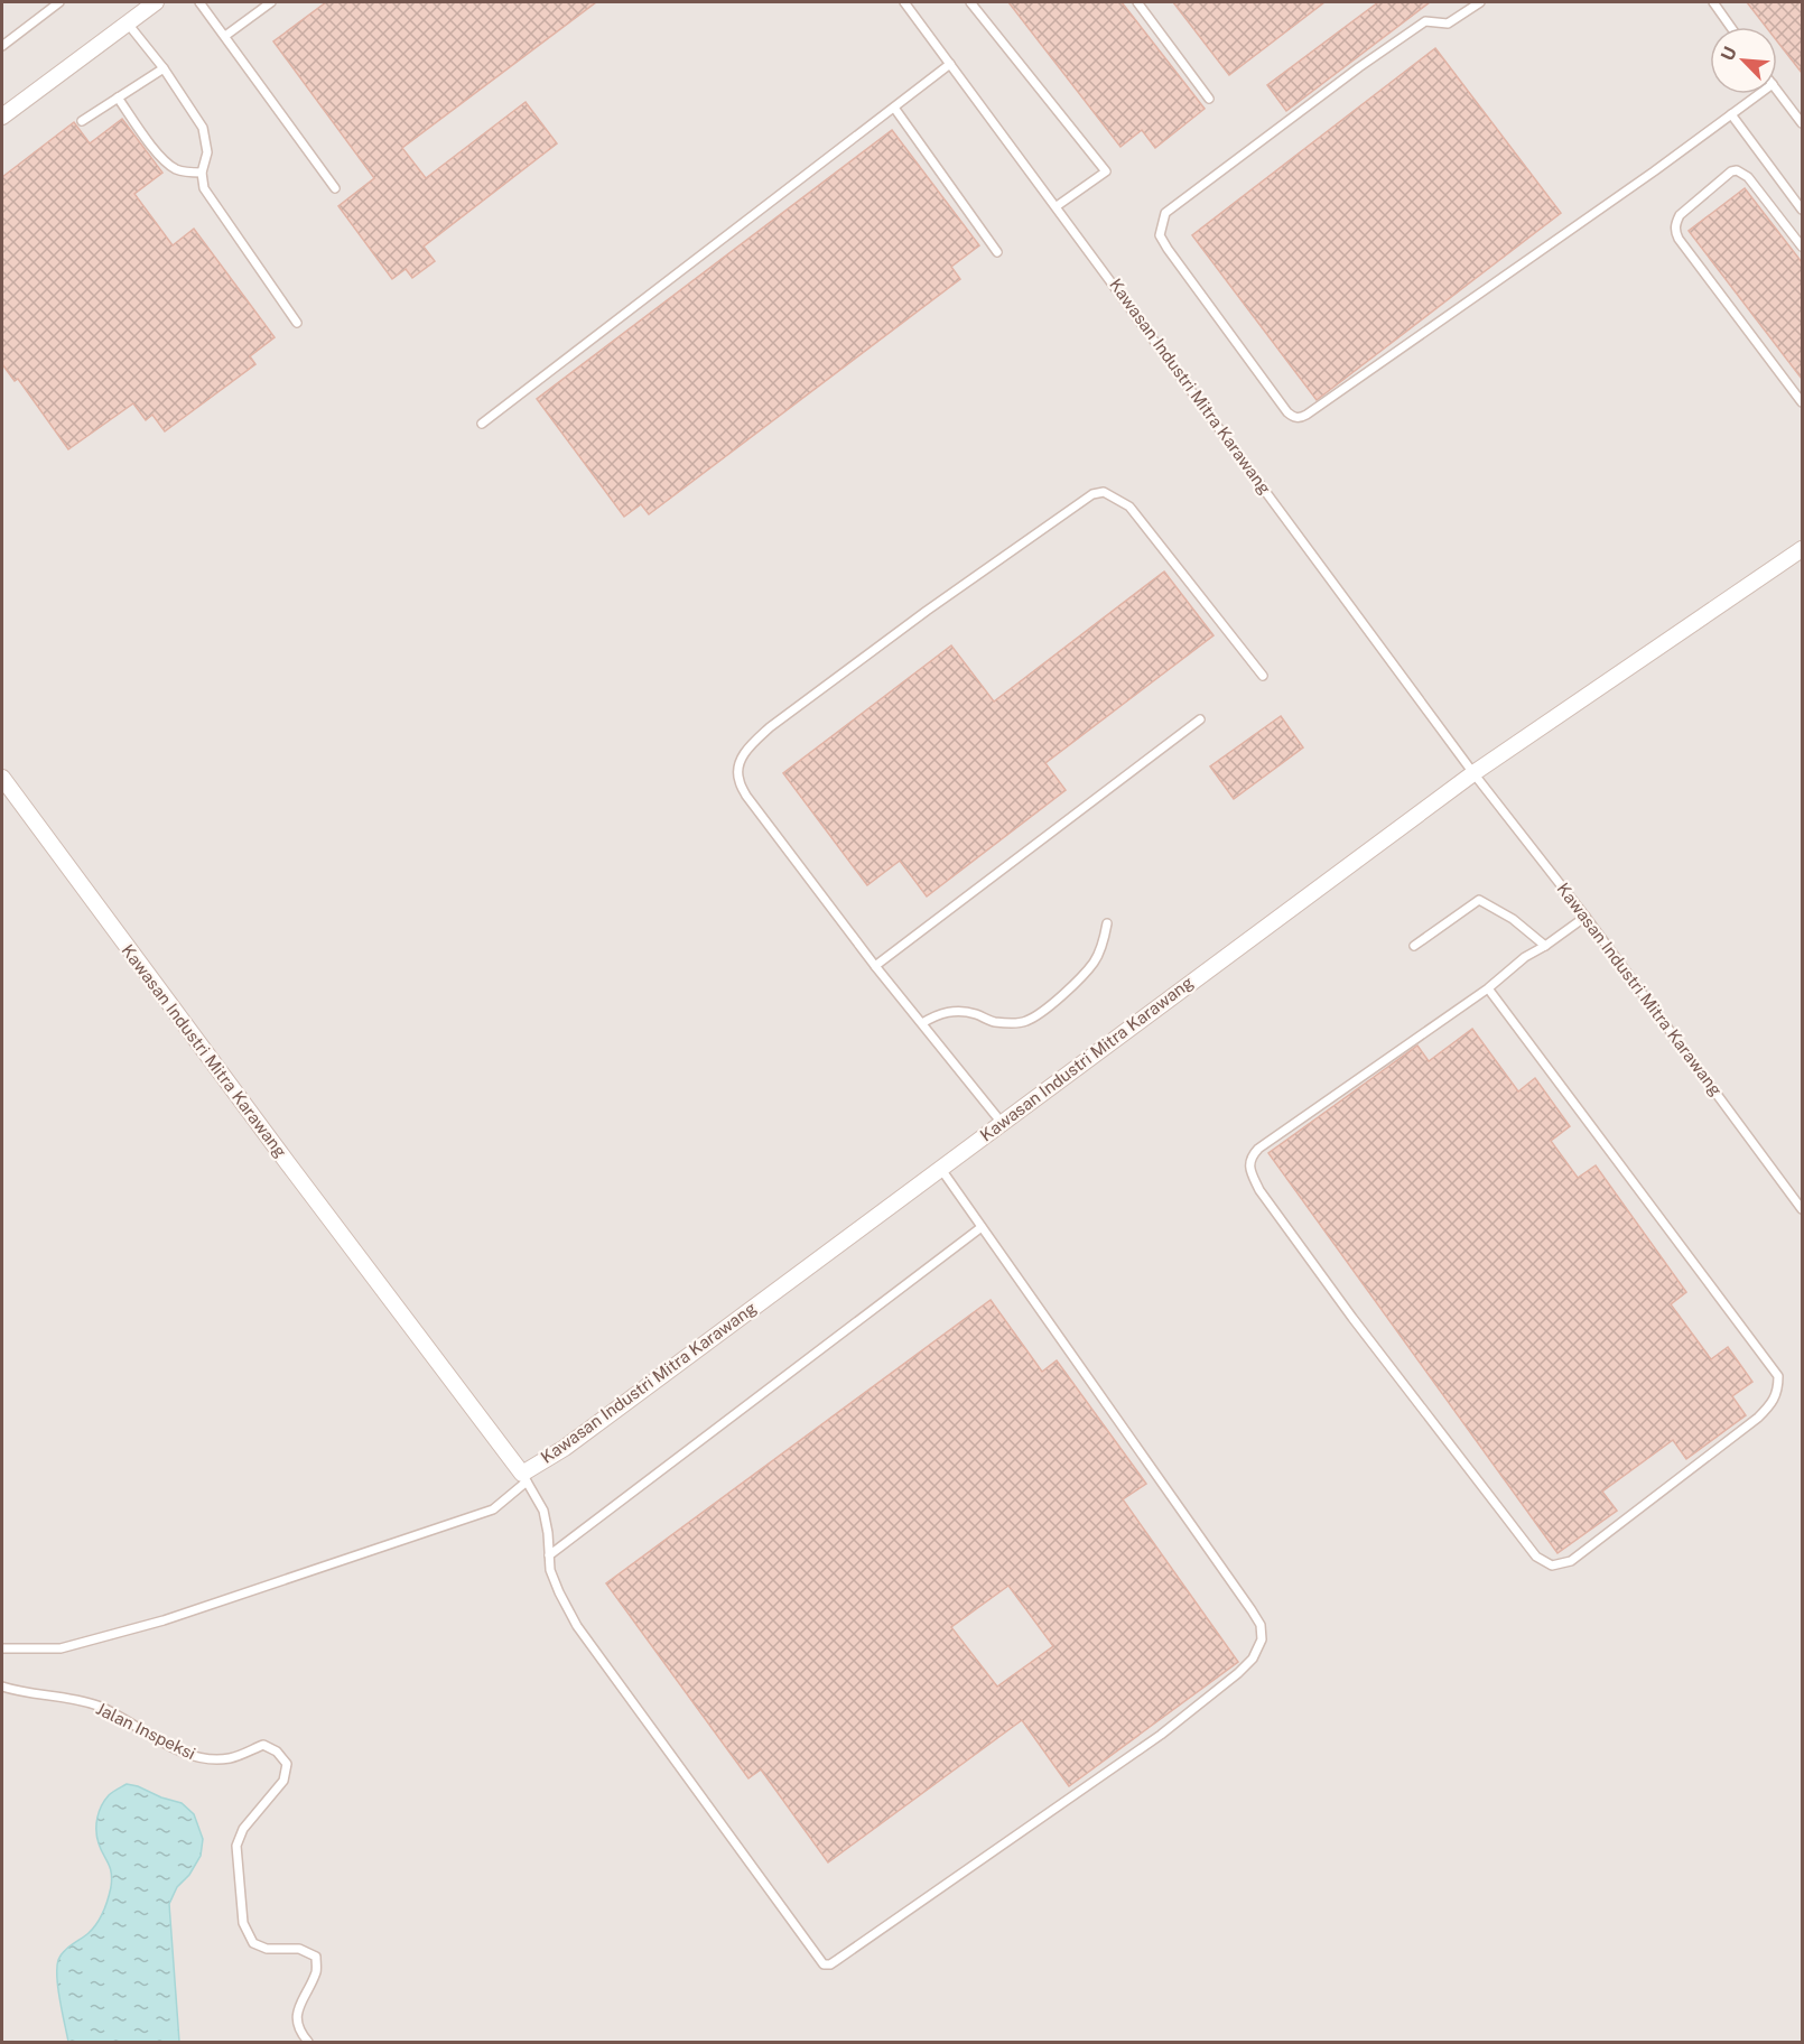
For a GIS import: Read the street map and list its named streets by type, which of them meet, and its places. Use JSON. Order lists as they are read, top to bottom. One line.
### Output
{"streets":{"street":["Kawasan Industri Mitra Karawang"],"lane":["Jalan Inspeksi"]},"north":"top left"}
